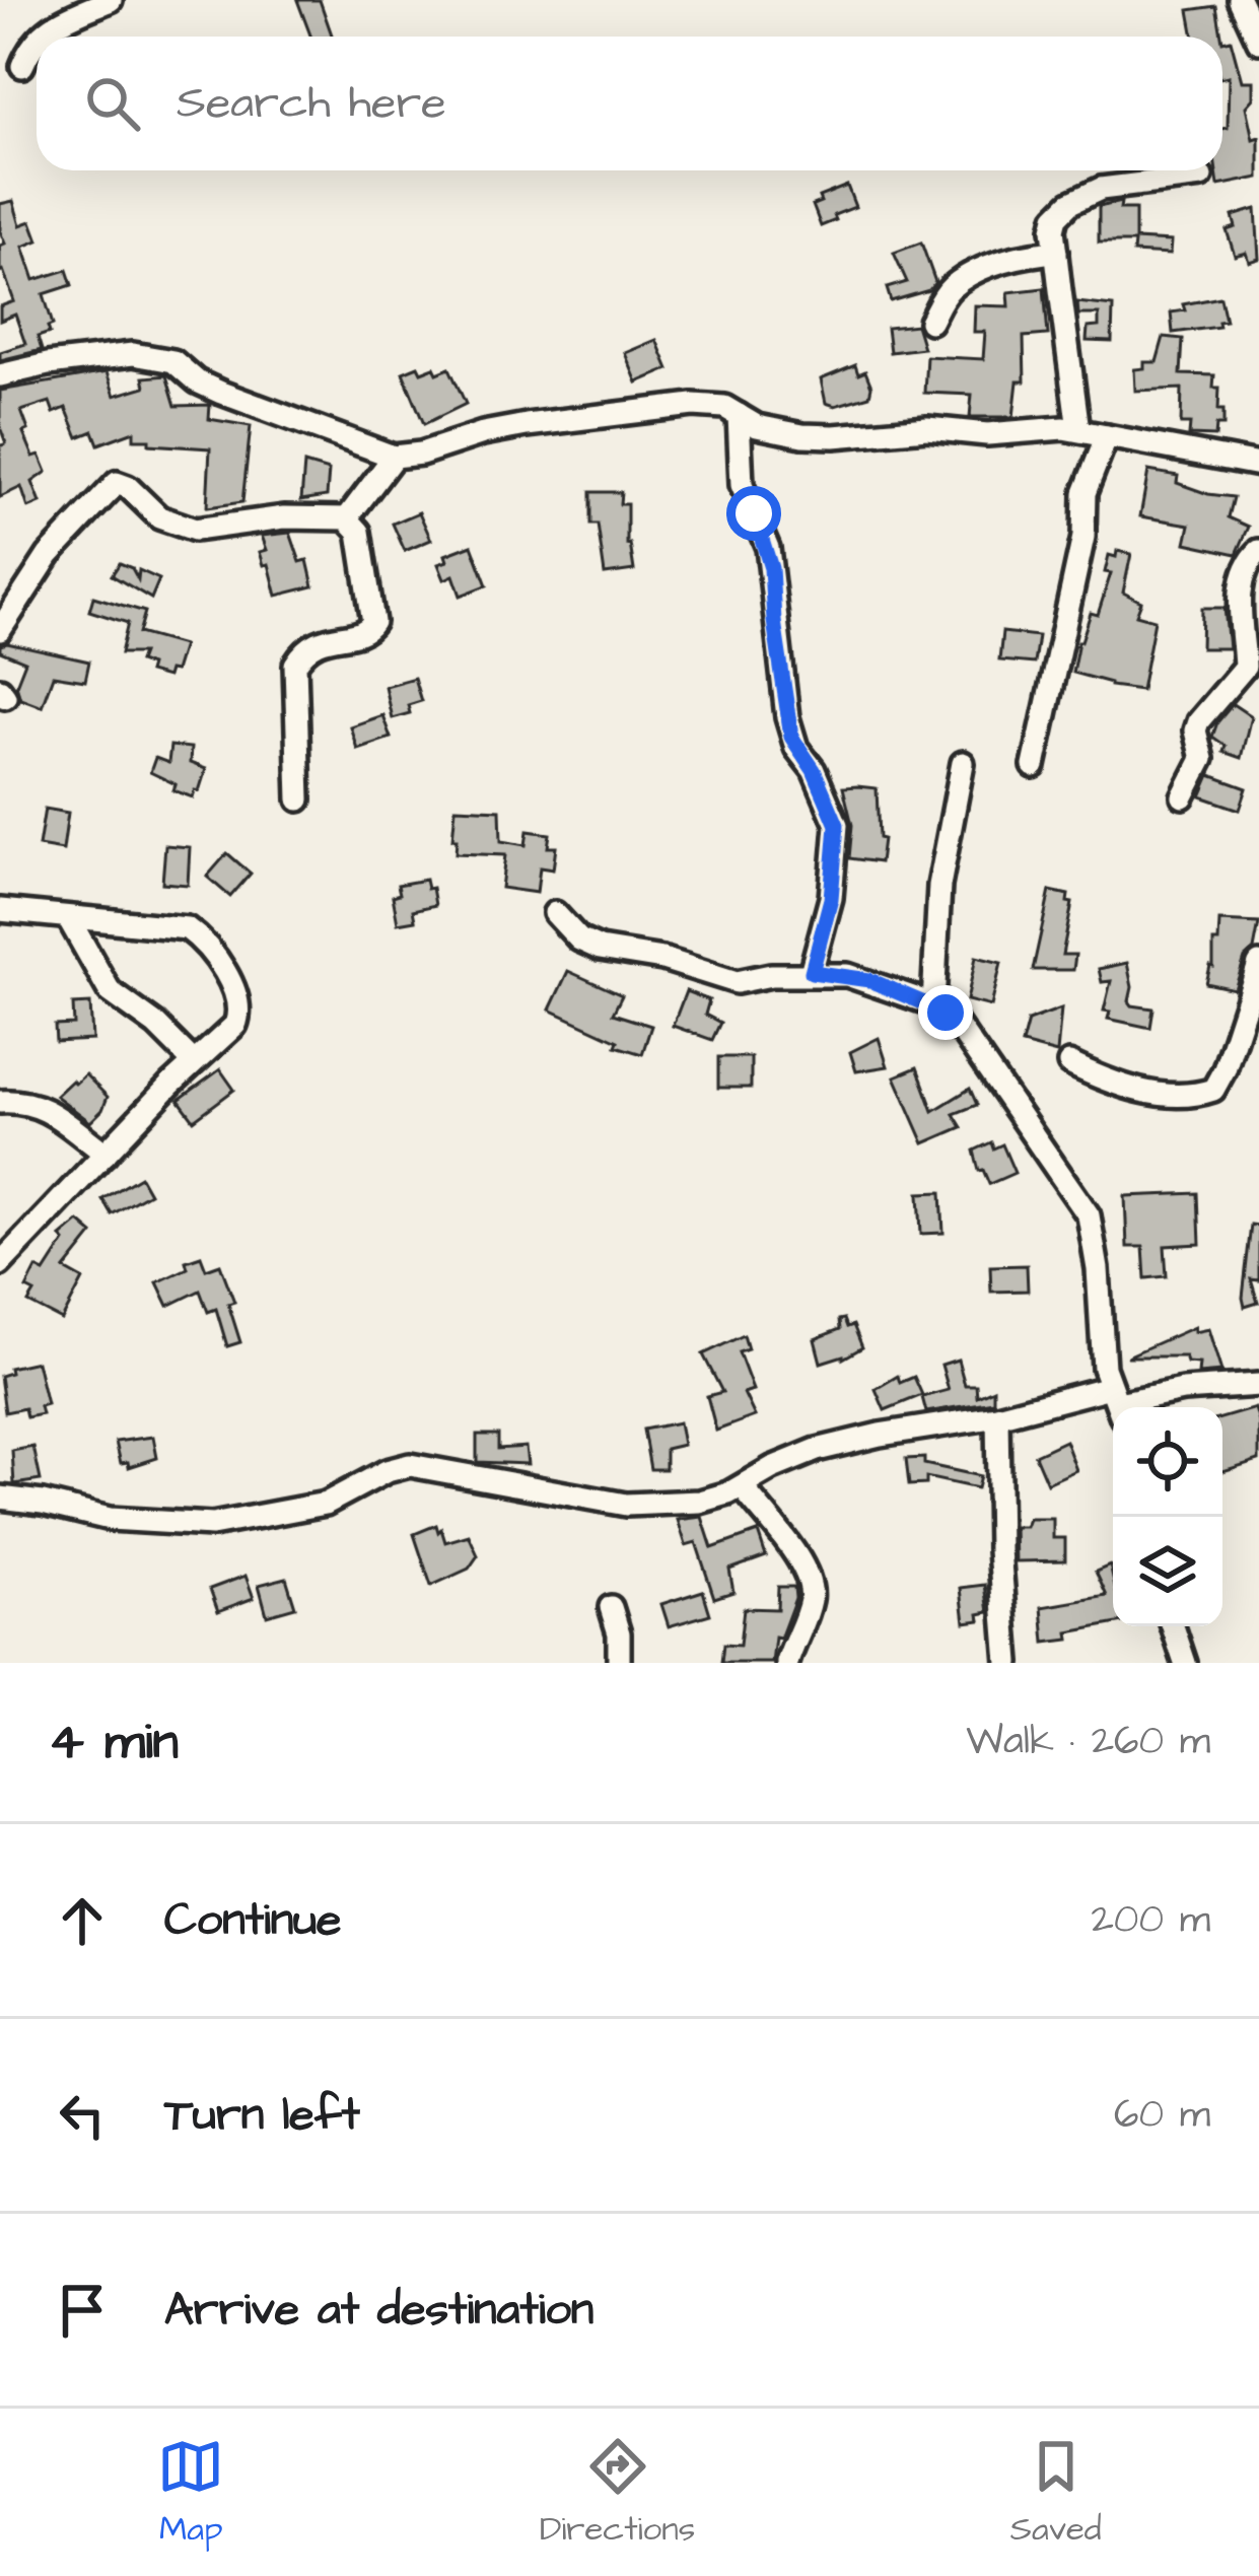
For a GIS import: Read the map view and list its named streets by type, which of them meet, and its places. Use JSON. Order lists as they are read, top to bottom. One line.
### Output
{"page":{"search":"Search here","heading":["4 min","Walk · 260 m"],"list":[["Continue","200 m"],["Turn left","60 m"],"Arrive at destination"],"nav":["Map","Directions","Saved"]}}
